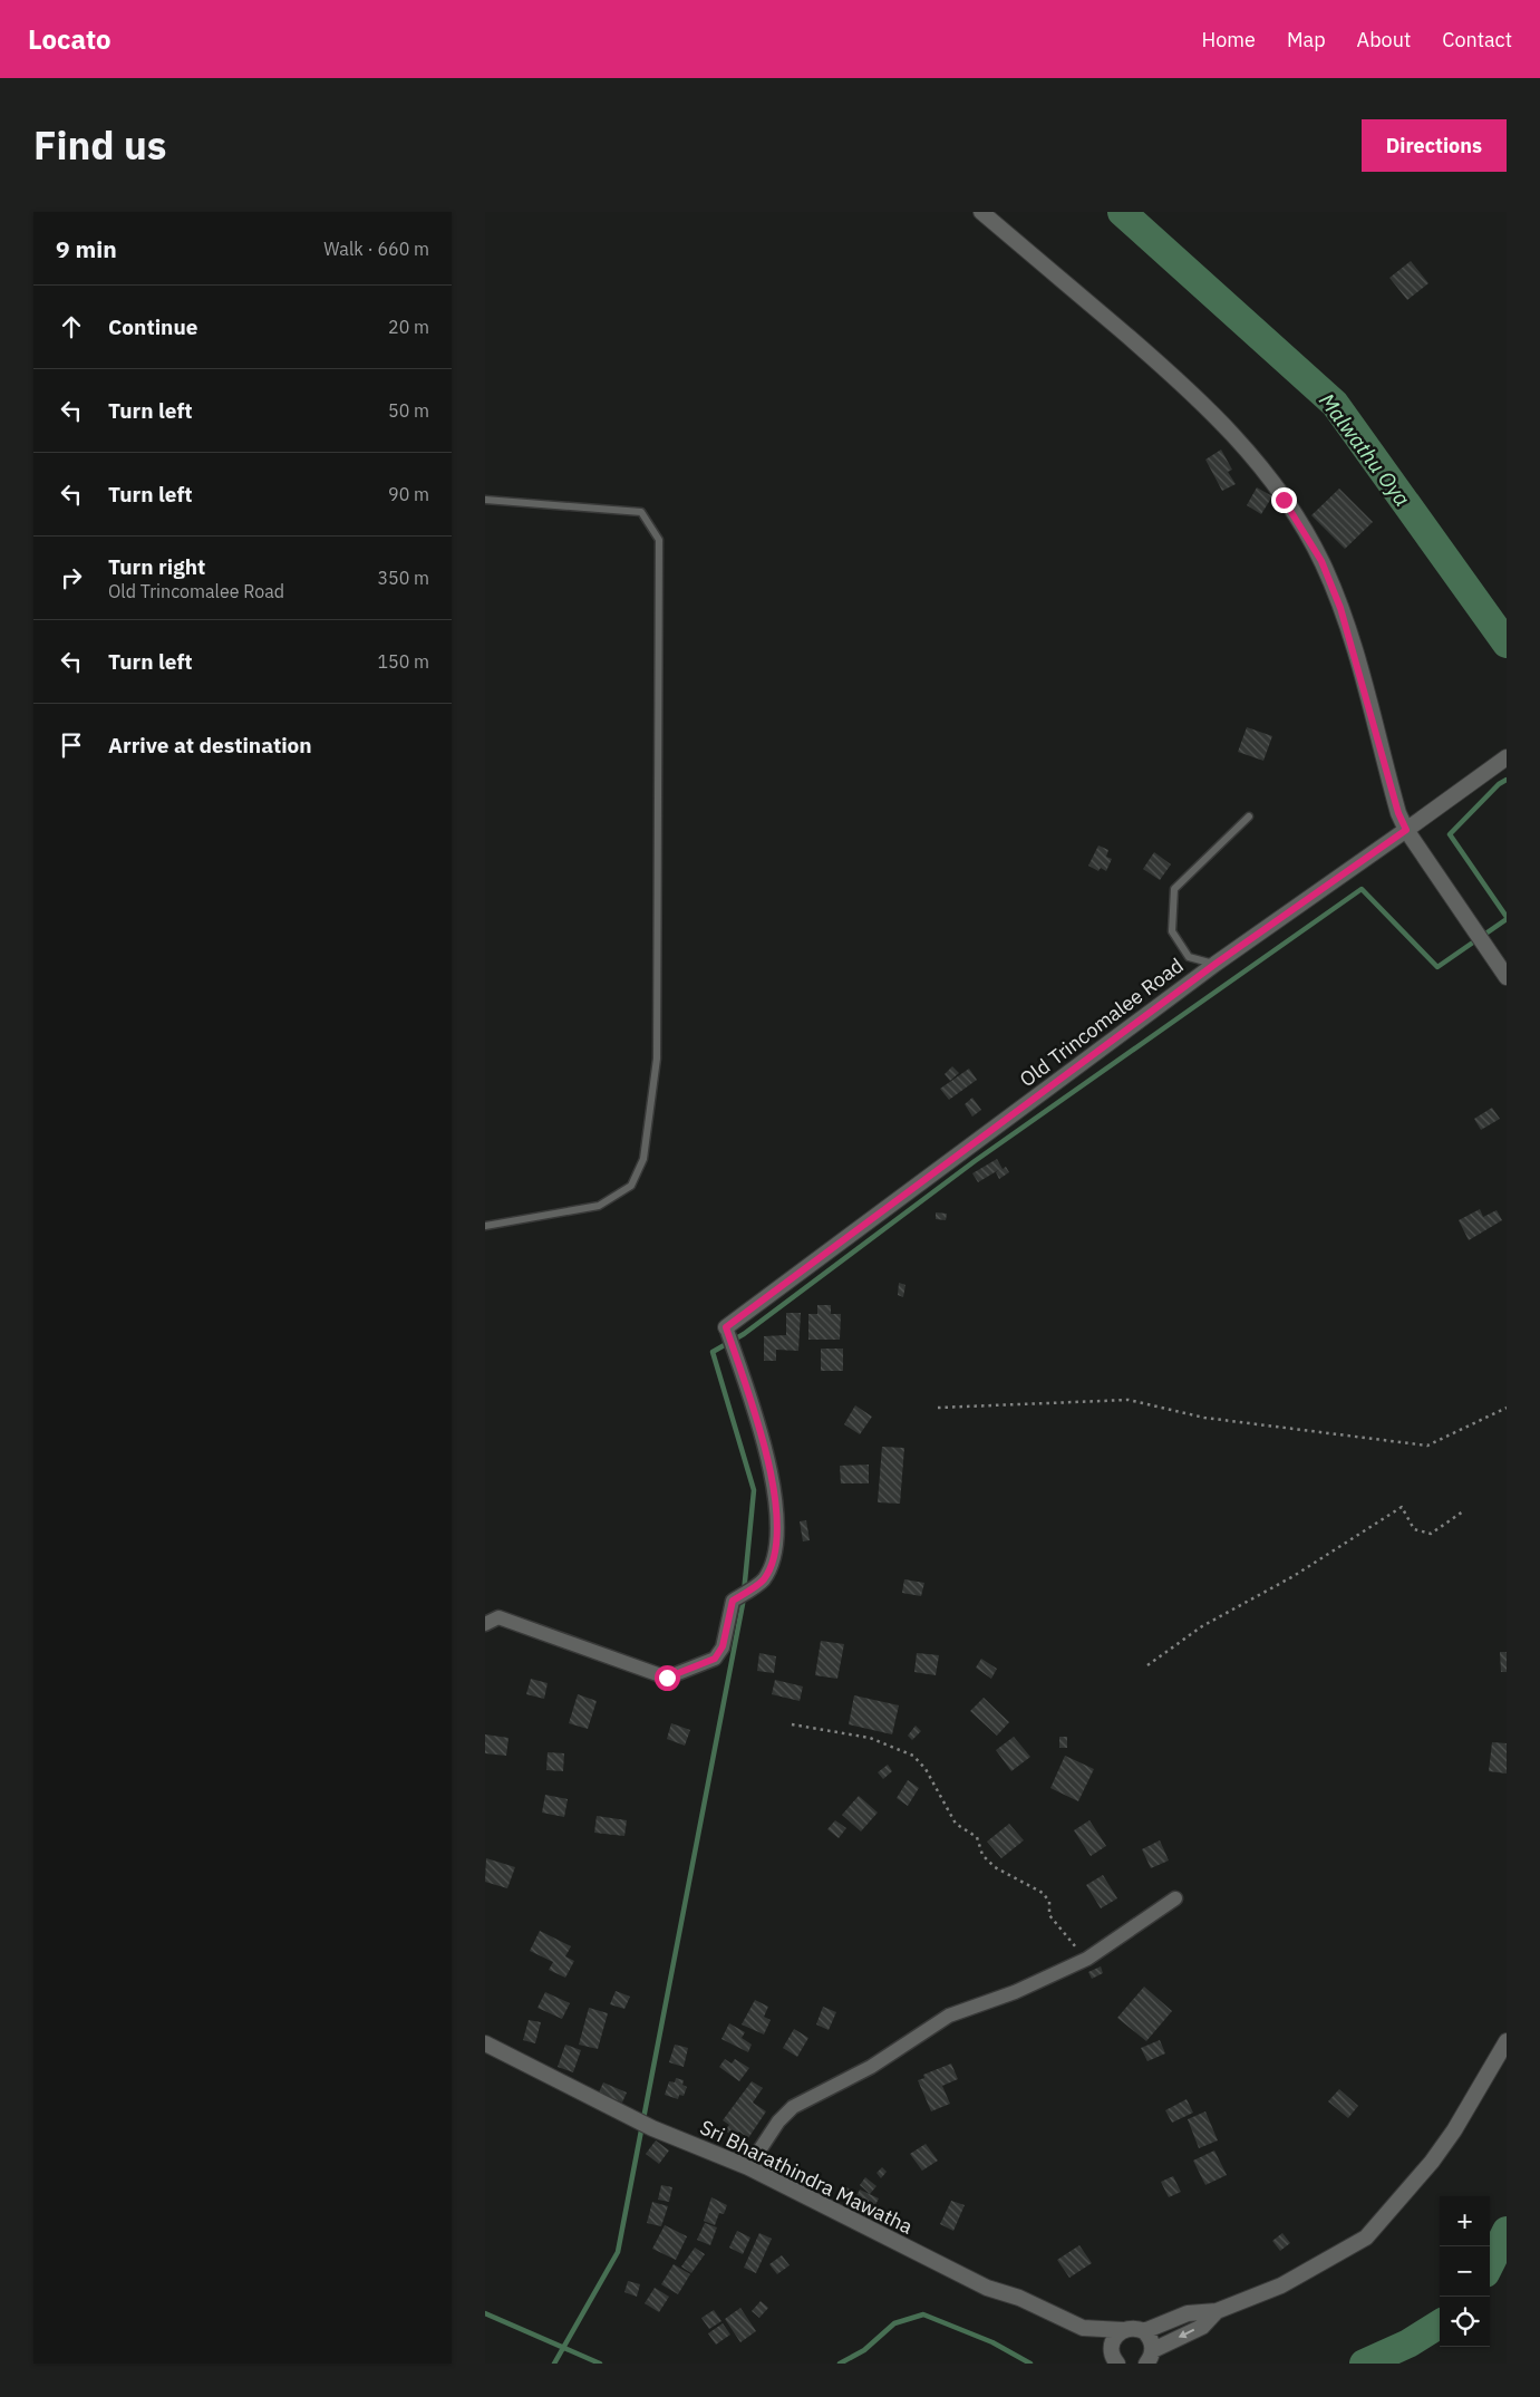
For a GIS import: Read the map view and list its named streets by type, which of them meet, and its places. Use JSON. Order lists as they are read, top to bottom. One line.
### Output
{"streets":{"main road":["Old Trincomalee Road","Sri Bharathindra Mawatha"]},"water":["Malwathu Oya"],"page":{"header":"Locato","nav":["Home","Map","About","Contact"],"title":"Find us","buttons":"Directions","heading":["9 min","Walk · 660 m"],"list":[["Continue","20 m"],["Turn left","50 m"],["Turn left","90 m"],["Turn right","Old Trincomalee Road","350 m"],["Turn left","150 m"],"Arrive at destination"],"map_buttons":["+","−"]}}
